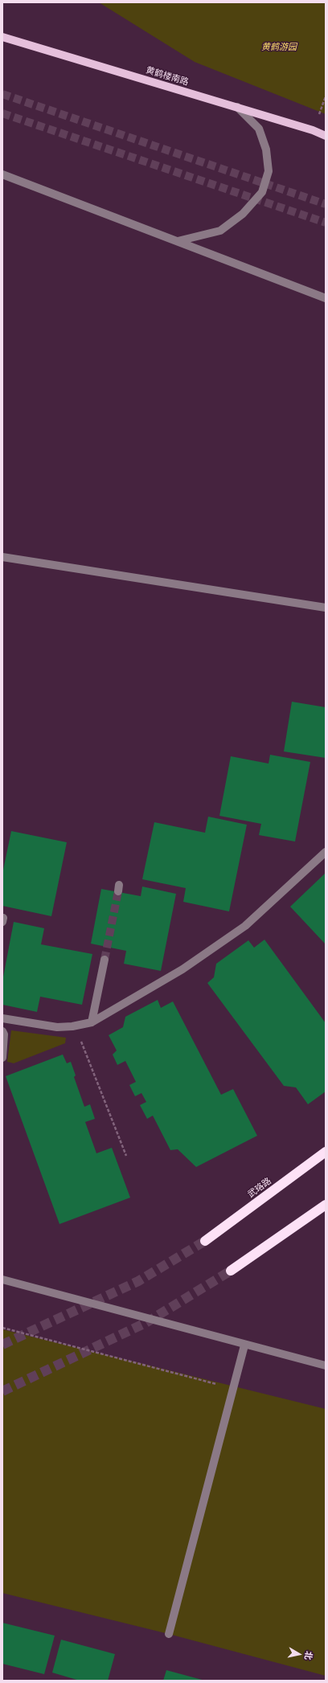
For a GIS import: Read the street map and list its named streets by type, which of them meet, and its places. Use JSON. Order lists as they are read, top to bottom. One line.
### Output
{"streets":{"highway":["武珞路"],"main road":["黄鹤楼南路"]},"parks":["黄鹤游园"],"north":"right"}
